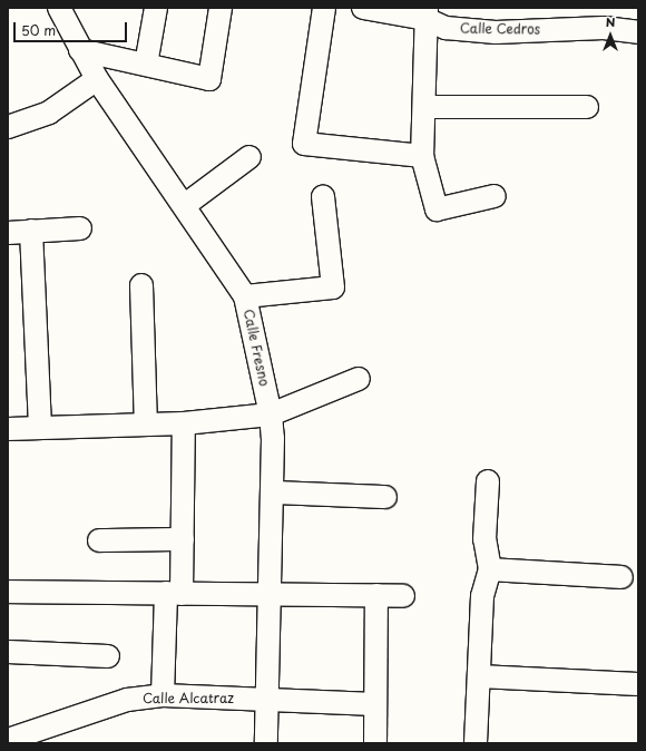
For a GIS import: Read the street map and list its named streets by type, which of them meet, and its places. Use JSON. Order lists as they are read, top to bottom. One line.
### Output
{"streets":{"street":["Calle Cedros","Calle Fresno","Calle Alcatraz"]},"crossings":[["Calle Fresno","Calle Alcatraz"]],"scale_bar":"50 m","north":"top"}
